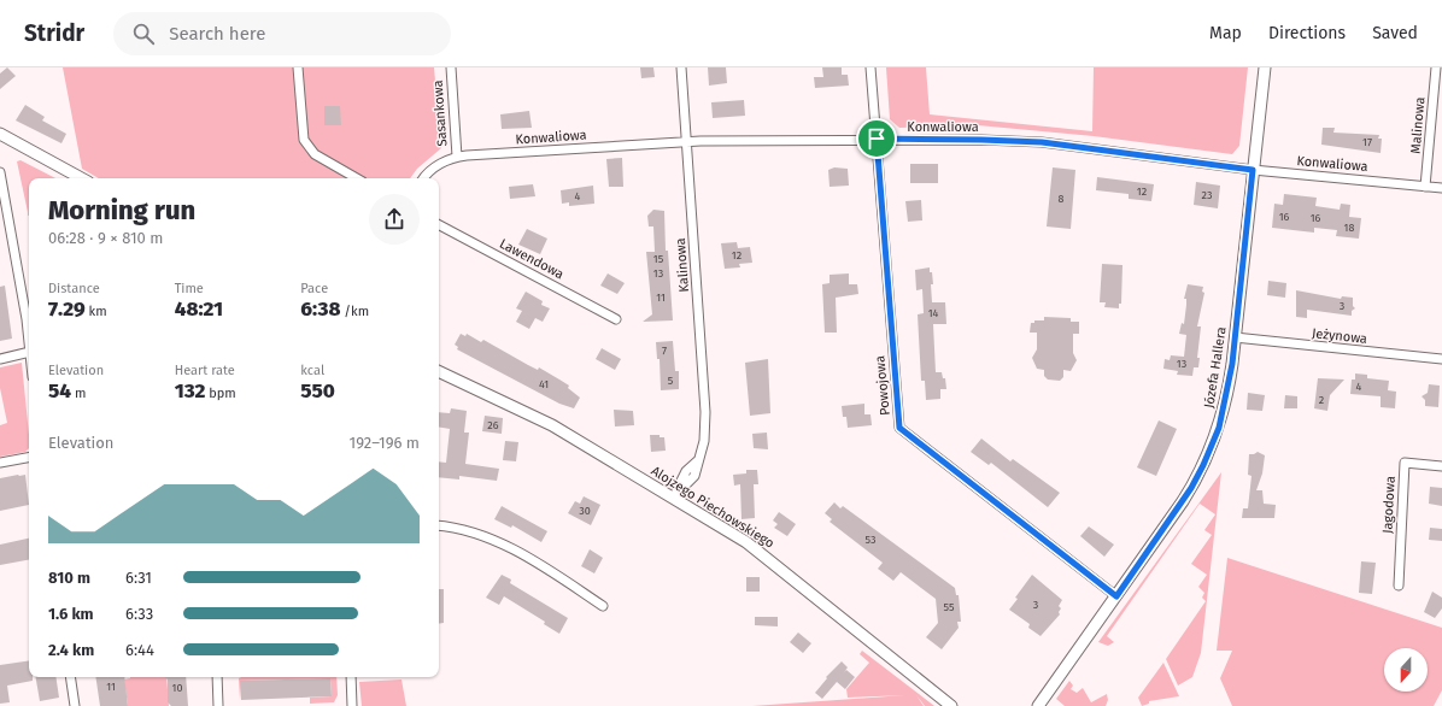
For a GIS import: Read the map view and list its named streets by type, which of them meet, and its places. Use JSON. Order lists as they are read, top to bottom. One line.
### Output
{"streets":{"street":["Sasankowa","Malinowa","Konwaliowa","Lawendowa","Kalinowa","Jeżynowa","Józefa Hallera","Powojowa","Jagodowa","Alojzego Piechowskiego"]},"crossings":[["Sasankowa","Konwaliowa"],["Malinowa","Konwaliowa"],["Konwaliowa","Kalinowa"],["Konwaliowa","Józefa Hallera"],["Konwaliowa","Powojowa"],["Kalinowa","Alojzego Piechowskiego"],["Jeżynowa","Józefa Hallera"],["Józefa Hallera","Powojowa"]],"house_numbers":["17","12","23","4","8","16","16","18","12","15","13","11","3","14","7","13","5","41","4","2","26","30","53","3","55","11","10"],"north":"bottom","page":{"header":"Stridr","search":"Search here","nav":["Map","Directions","Saved"],"heading":["Morning run","06:28 · 9 × 810 m"],"stats":[["Distance","7.29 km"],["Time","48:21"],["Pace","6:38 /km"],["Elevation","54 m"],["Heart rate","132 bpm"],["kcal","550"]],"chart":["Elevation","192–196 m"],"list":[{"name":"810 m","note":"6:31"},{"name":"1.6 km","note":"6:33"},{"name":"2.4 km","note":"6:44"}]}}
